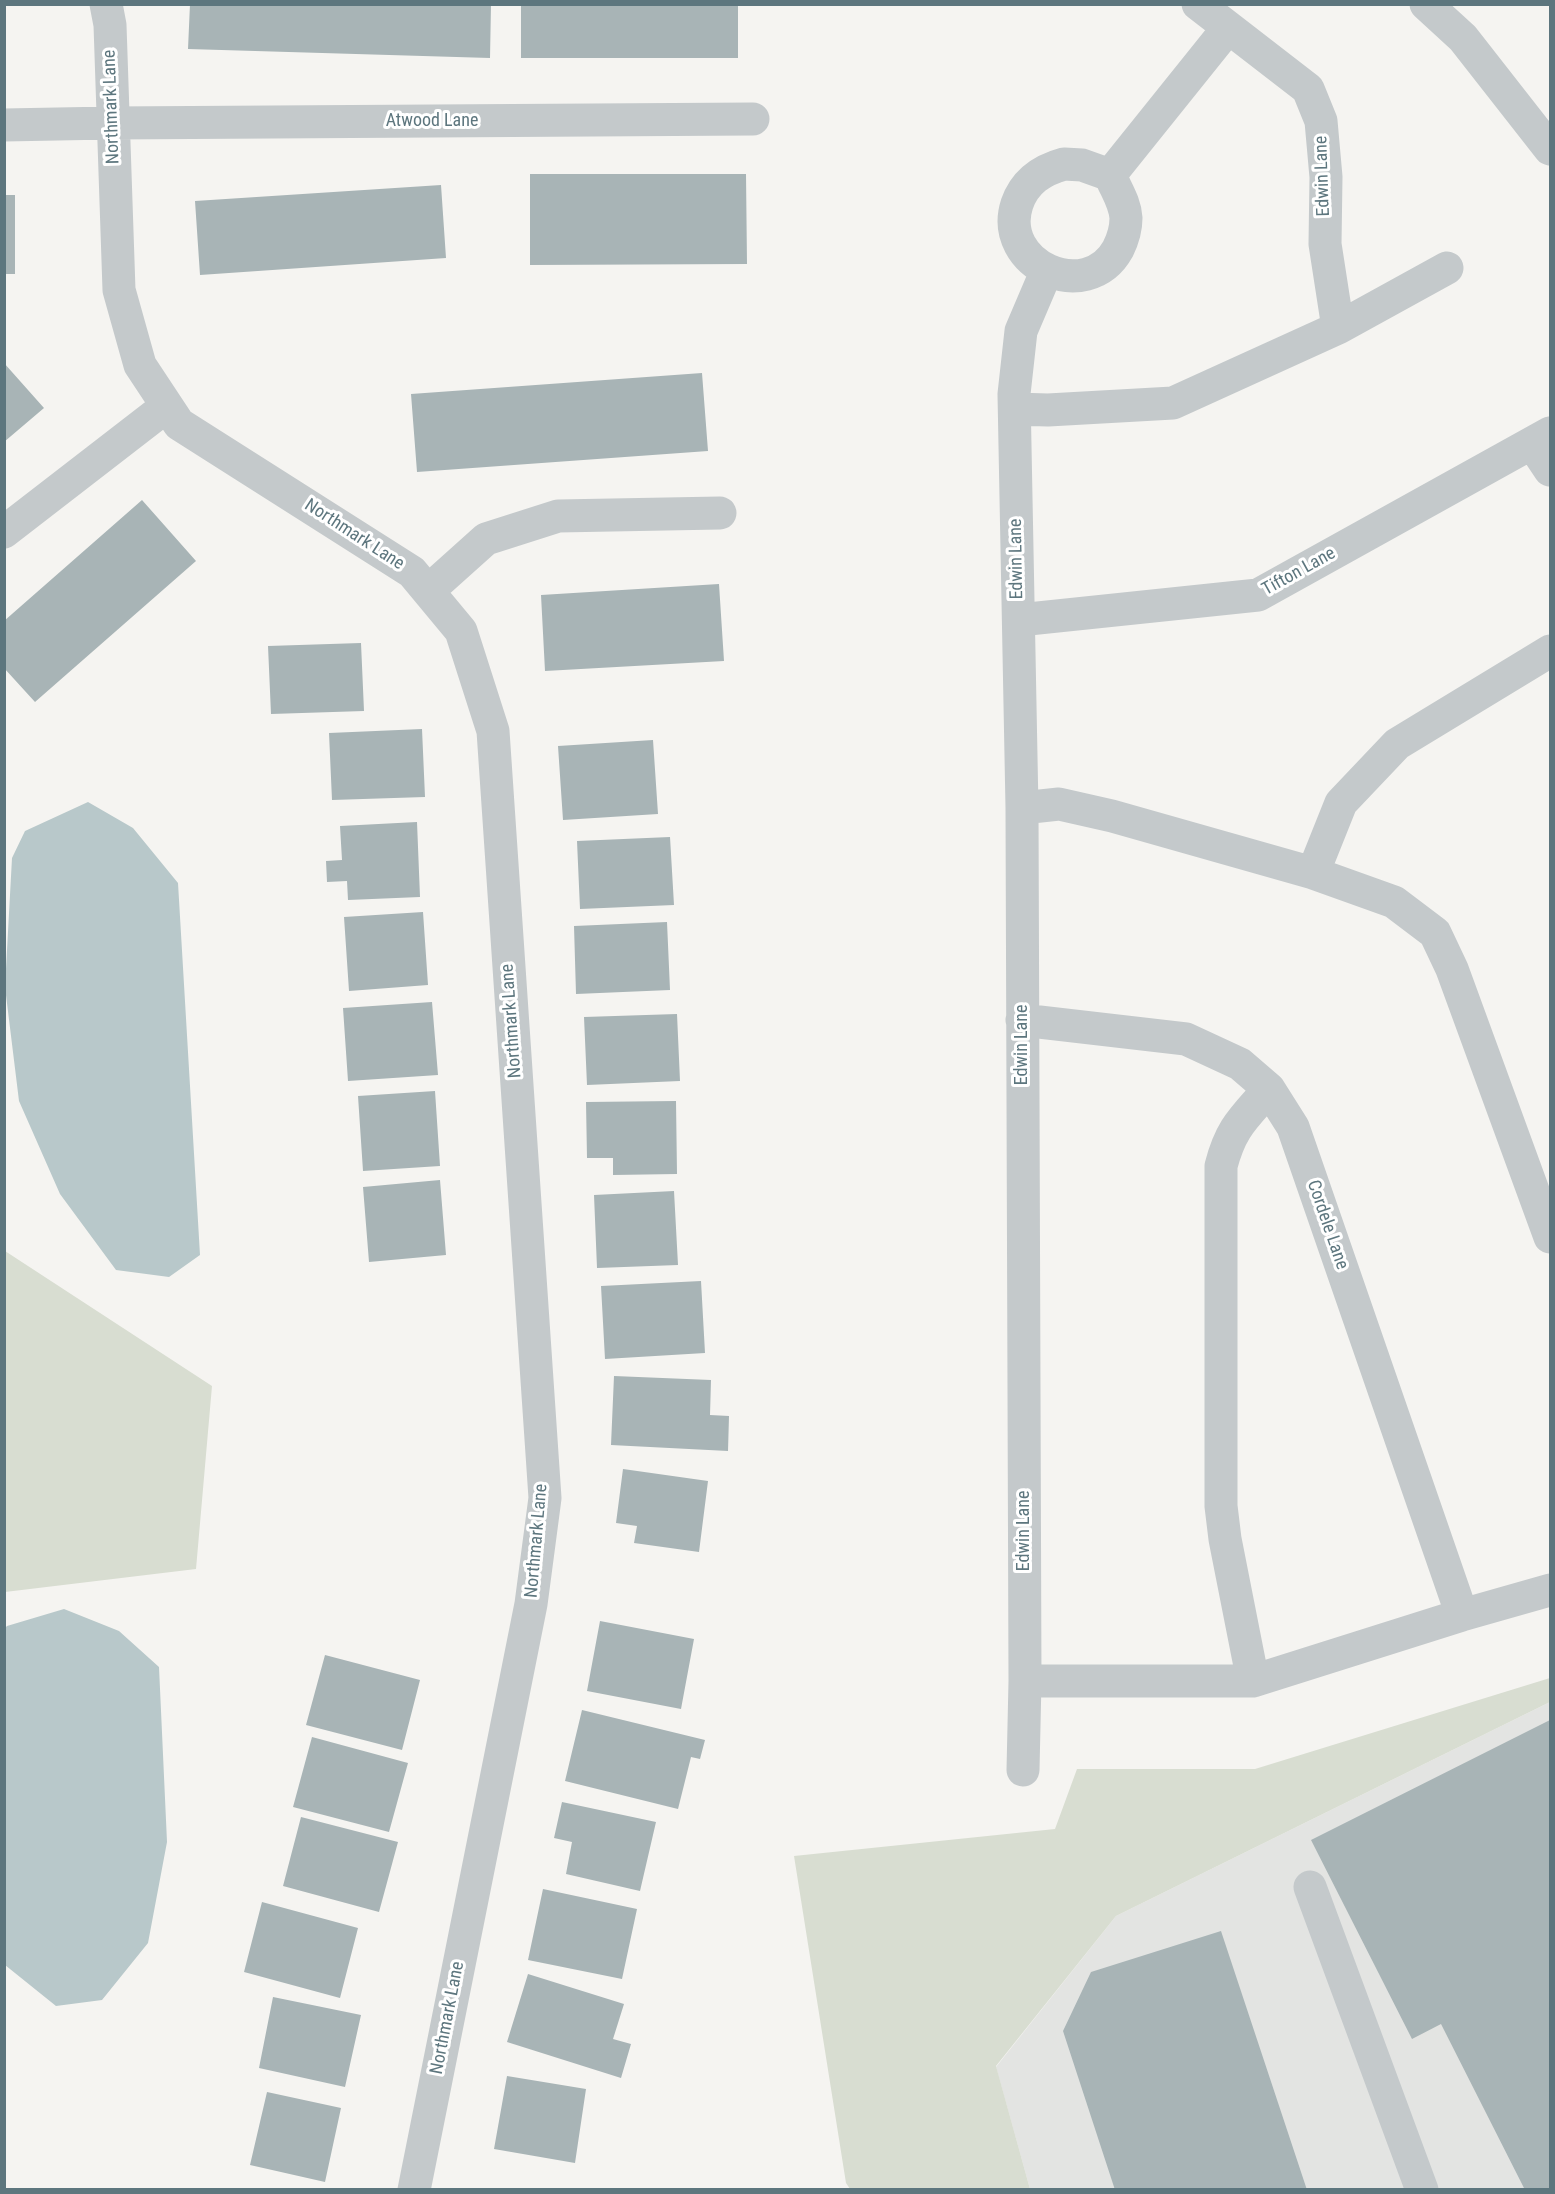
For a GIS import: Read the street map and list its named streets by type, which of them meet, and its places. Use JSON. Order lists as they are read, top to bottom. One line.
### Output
{"streets":{"street":["Northmark Lane","Atwood Lane","Edwin Lane","Tifton Lane","Cordele Lane"]},"crossings":[["Northmark Lane","Atwood Lane"],["Edwin Lane","Tifton Lane"],["Edwin Lane","Cordele Lane"]]}
